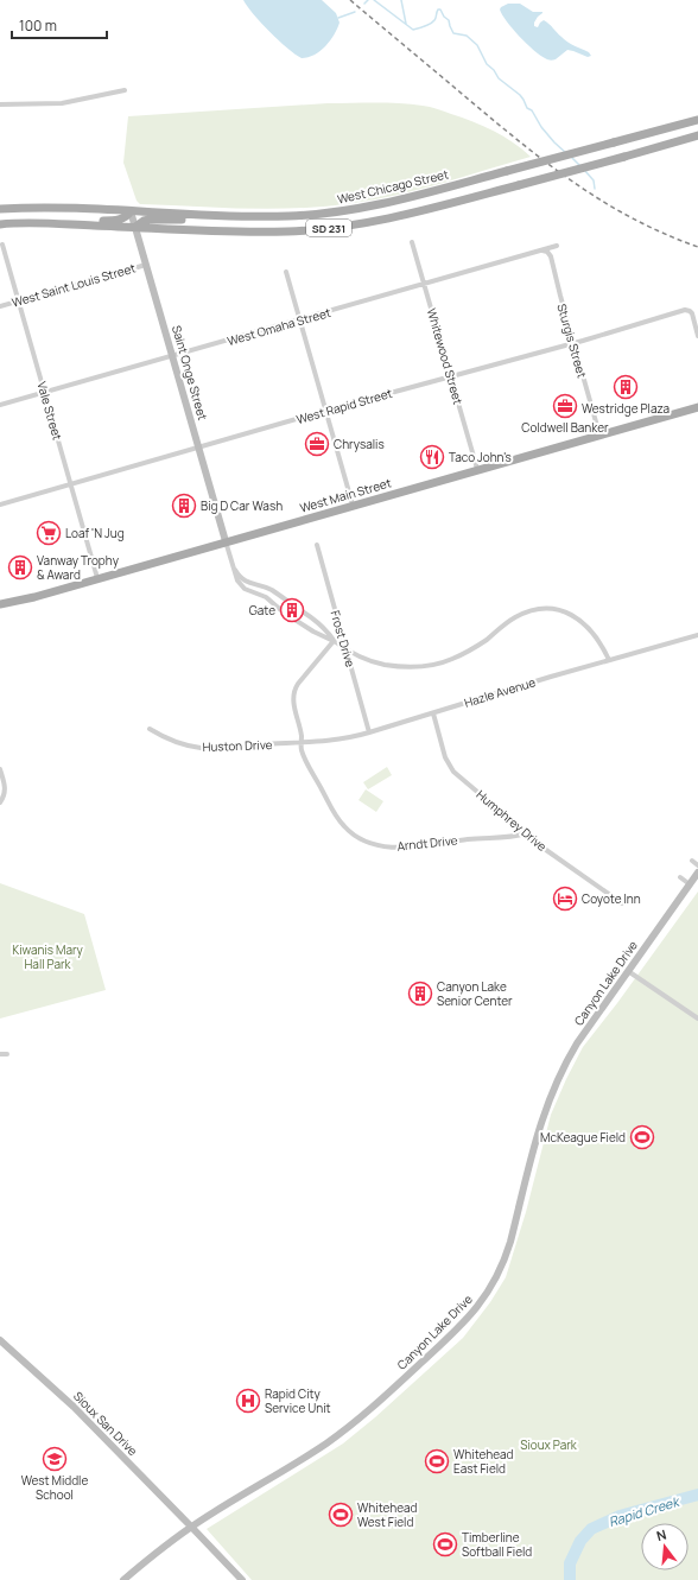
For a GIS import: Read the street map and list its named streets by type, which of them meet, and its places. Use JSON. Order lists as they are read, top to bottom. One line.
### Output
{"streets":{"main road":["West Chicago Street","SD 231","West Main Street"],"street":["West Saint Louis Street","West Omaha Street","Sturgis Street","Whitewood Street","Saint Onge Street","West Rapid Street","Vale Street","Frost Drive","Hazle Avenue","Huston Drive","Humphrey Drive","Arndt Drive","Canyon Lake Drive","Sioux San Drive"]},"crossings":[["West Chicago Street","Saint Onge Street"],["SD 231","Saint Onge Street"],["West Saint Louis Street","Saint Onge Street"],["West Saint Louis Street","Vale Street"],["West Omaha Street","Sturgis Street"],["West Omaha Street","Whitewood Street"],["West Omaha Street","Saint Onge Street"],["West Omaha Street","Vale Street"],["Sturgis Street","West Rapid Street"],["Sturgis Street","West Main Street"],["Whitewood Street","West Rapid Street"],["Whitewood Street","West Main Street"],["Saint Onge Street","West Rapid Street"],["Saint Onge Street","West Main Street"],["West Rapid Street","Vale Street"],["Vale Street","West Main Street"],["Frost Drive","Hazle Avenue"],["Hazle Avenue","Huston Drive"],["Hazle Avenue","Humphrey Drive"],["Hazle Avenue","Arndt Drive"],["Huston Drive","Arndt Drive"],["Humphrey Drive","Arndt Drive"],["Canyon Lake Drive","Sioux San Drive"]],"water":["Rapid Creek"],"parks":["Kiwanis Mary Hall Park","Sioux Park"],"places":{"building":["Westridge Plaza","Big D Car Wash","Vanway Trophy & Award","Gate","Canyon Lake Senior Center"],"office":["Coldwell Banker","Chrysalis"],"restaurant":["Taco John's"],"supermarket":["Loaf 'N Jug"],"hotel":["Coyote Inn"],"sports":["McKeague Field","Whitehead East Field","Whitehead West Field","Timberline Softball Field"],"hospital":["Rapid City Service Unit"],"school or university":["West Middle School"]},"scale_bar":"100 m","north":"top"}
